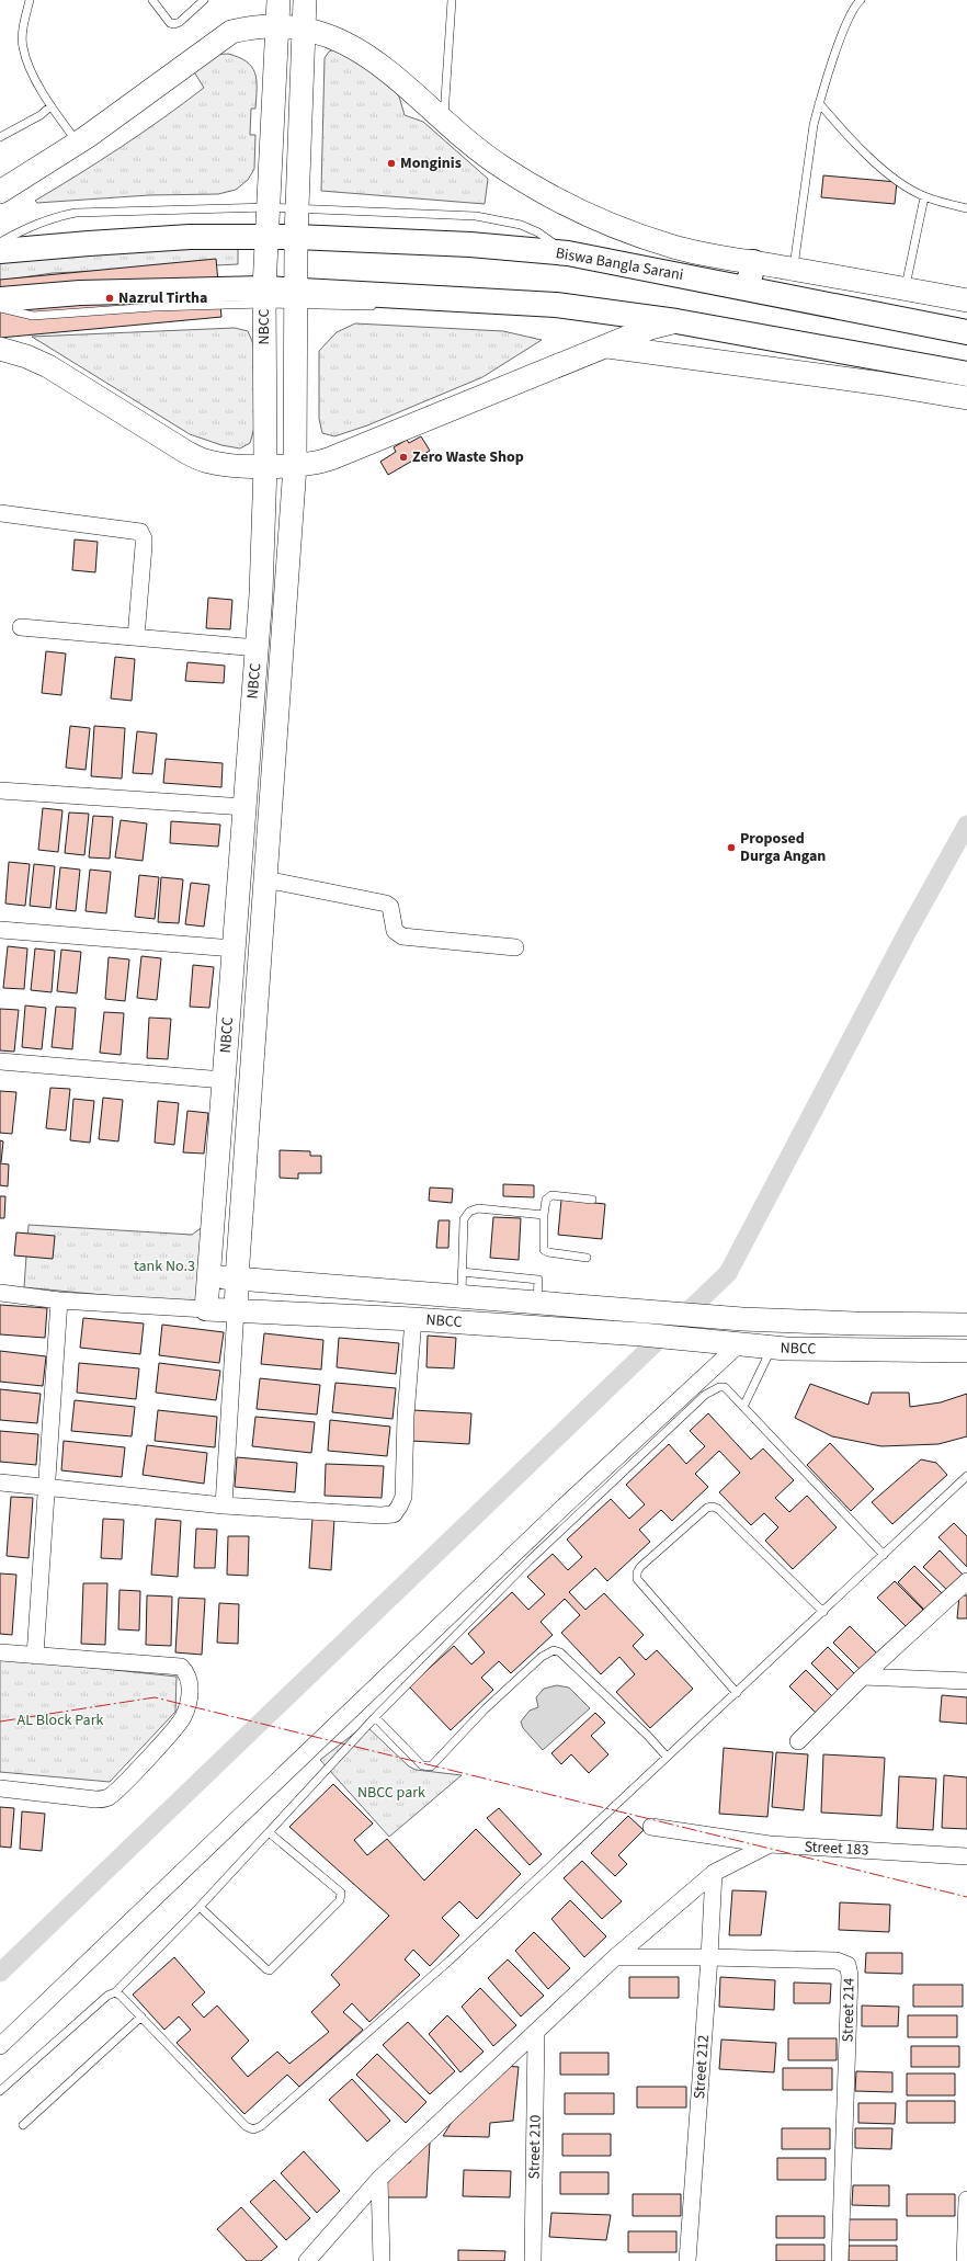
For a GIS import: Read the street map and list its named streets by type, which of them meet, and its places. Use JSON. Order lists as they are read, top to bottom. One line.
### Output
{"streets":{"main road":["Biswa Bangla Sarani"],"street":["NBCC","Street 183","Street 214","Street 212","Street 210"]},"crossings":[["Biswa Bangla Sarani","NBCC"],["Street 214","Street 212"]],"parks":["tank No.3","AL Block Park","NBCC park"],"places":["Monginis","Nazrul Tirtha","Zero Waste Shop","Proposed Durga Angan"]}
